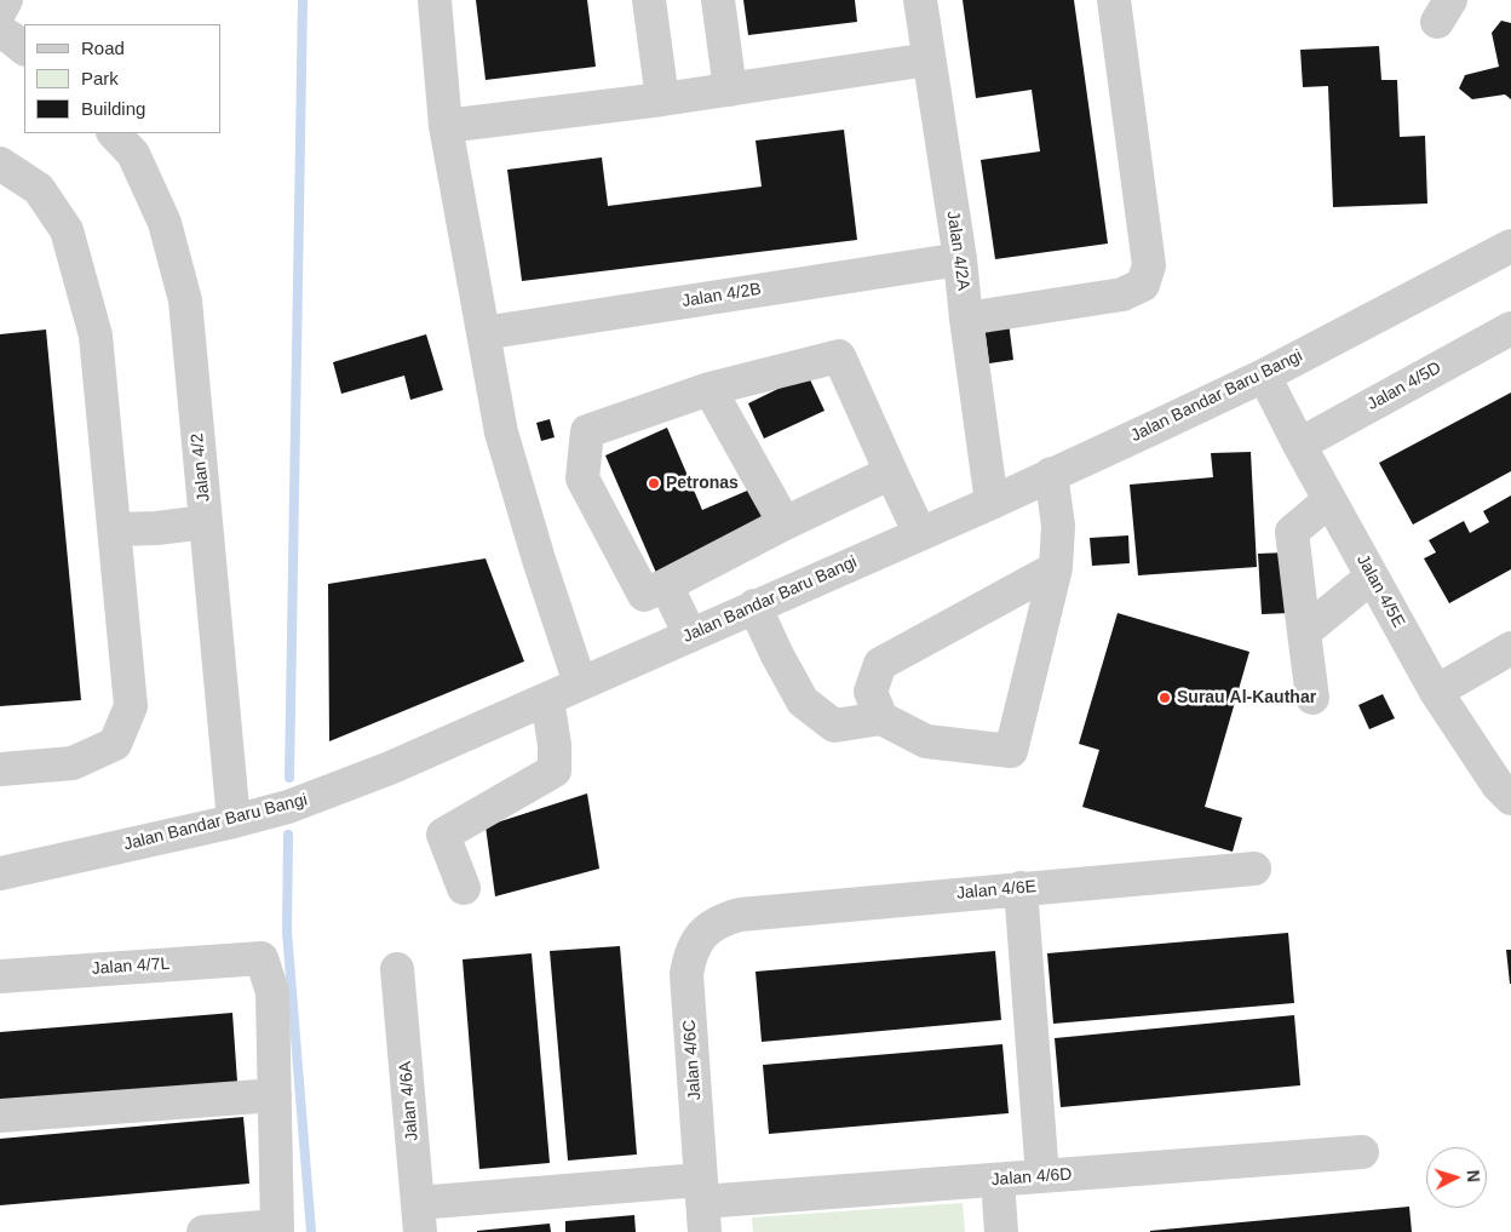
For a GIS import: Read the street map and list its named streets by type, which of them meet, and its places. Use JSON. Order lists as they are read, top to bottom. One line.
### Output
{"streets":{"street":["Jalan 4/2A","Jalan 4/2B","Jalan 4/5D","Jalan Bandar Baru Bangi","Jalan 4/2","Jalan 4/5E","Jalan 4/6E","Jalan 4/7L","Jalan 4/6C","Jalan 4/6A","Jalan 4/6D"]},"crossings":[["Jalan 4/2A","Jalan 4/2B"],["Jalan 4/2A","Jalan Bandar Baru Bangi"],["Jalan 4/5D","Jalan 4/5E"],["Jalan Bandar Baru Bangi","Jalan 4/2"],["Jalan Bandar Baru Bangi","Jalan 4/5E"],["Jalan 4/6E","Jalan 4/6C"],["Jalan 4/6C","Jalan 4/6D"],["Jalan 4/6A","Jalan 4/6D"]],"places":["Petronas","Surau Al-Kauthar"],"legend":["Road","Park","Building"],"north":"right"}
